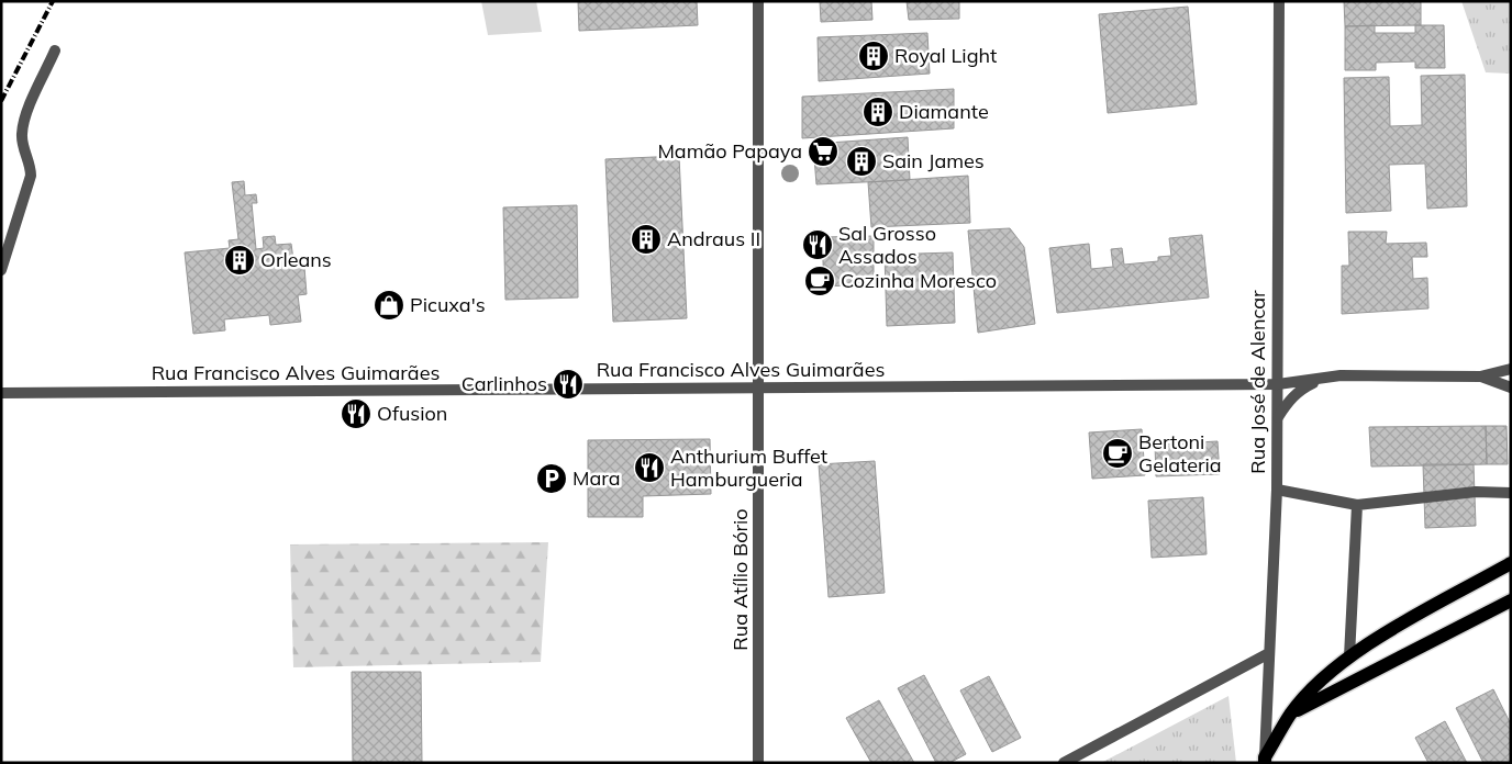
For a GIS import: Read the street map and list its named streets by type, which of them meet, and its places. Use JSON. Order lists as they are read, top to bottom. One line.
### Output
{"streets":{"street":["Rua Francisco Alves Guimarães","Rua José de Alencar","Rua Atílio Bório"]},"crossings":[["Rua Francisco Alves Guimarães","Rua José de Alencar"],["Rua Francisco Alves Guimarães","Rua Atílio Bório"]],"places":{"building":["Royal Light","Diamante","Sain James","Andraus II","Orleans"],"supermarket":["Mamão Papaya"],"restaurant":["Sal Grosso Assados","Carlinhos","Ofusion","Anthurium Buffet Hamburgueria"],"cafe":["Cozinha Moresco","Bertoni Gelateria"],"shop":["Picuxa's"],"parking":["Mara"]}}
